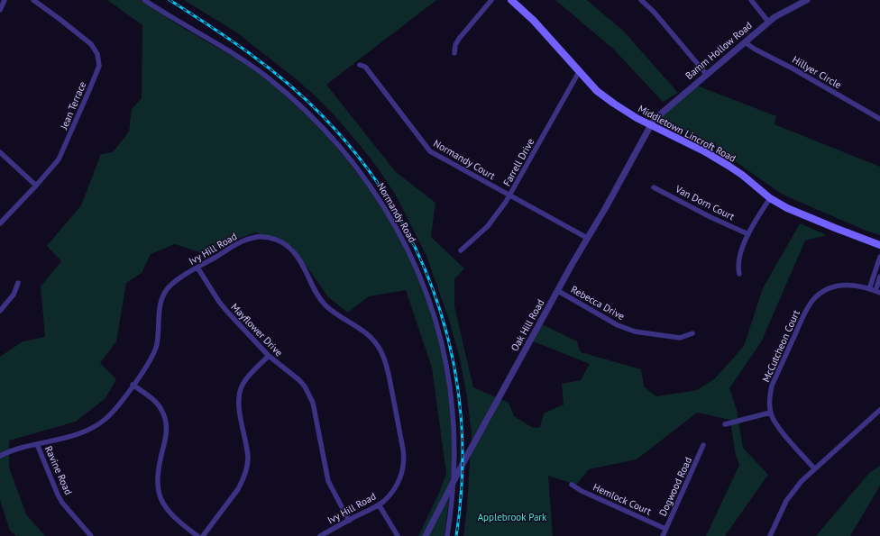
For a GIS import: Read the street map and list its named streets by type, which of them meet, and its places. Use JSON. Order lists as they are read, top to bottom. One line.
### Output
{"streets":{"main road":["Middletown Lincroft Road"],"street":["Bamm Hollow Road","Hillyer Circle","Jean Terrace","Normandy Court","Farrell Drive","Van Dorn Court","Normandy Road","Ivy Hill Road","Rebecca Drive","Oak Hill Road","Mayflower Drive","McCutcheon Court","Ravine Road","Dogwood Road","Hemlock Court"]},"crossings":[["Bamm Hollow Road","Hillyer Circle"],["Bamm Hollow Road","Middletown Lincroft Road"],["Bamm Hollow Road","Oak Hill Road"],["Middletown Lincroft Road","Farrell Drive"],["Middletown Lincroft Road","Oak Hill Road"],["Normandy Court","Farrell Drive"],["Normandy Court","Oak Hill Road"],["Normandy Road","Oak Hill Road"],["Ivy Hill Road","Mayflower Drive"],["Ivy Hill Road","Ravine Road"],["Rebecca Drive","Oak Hill Road"],["Dogwood Road","Hemlock Court"]],"parks":["Applebrook Park"]}
